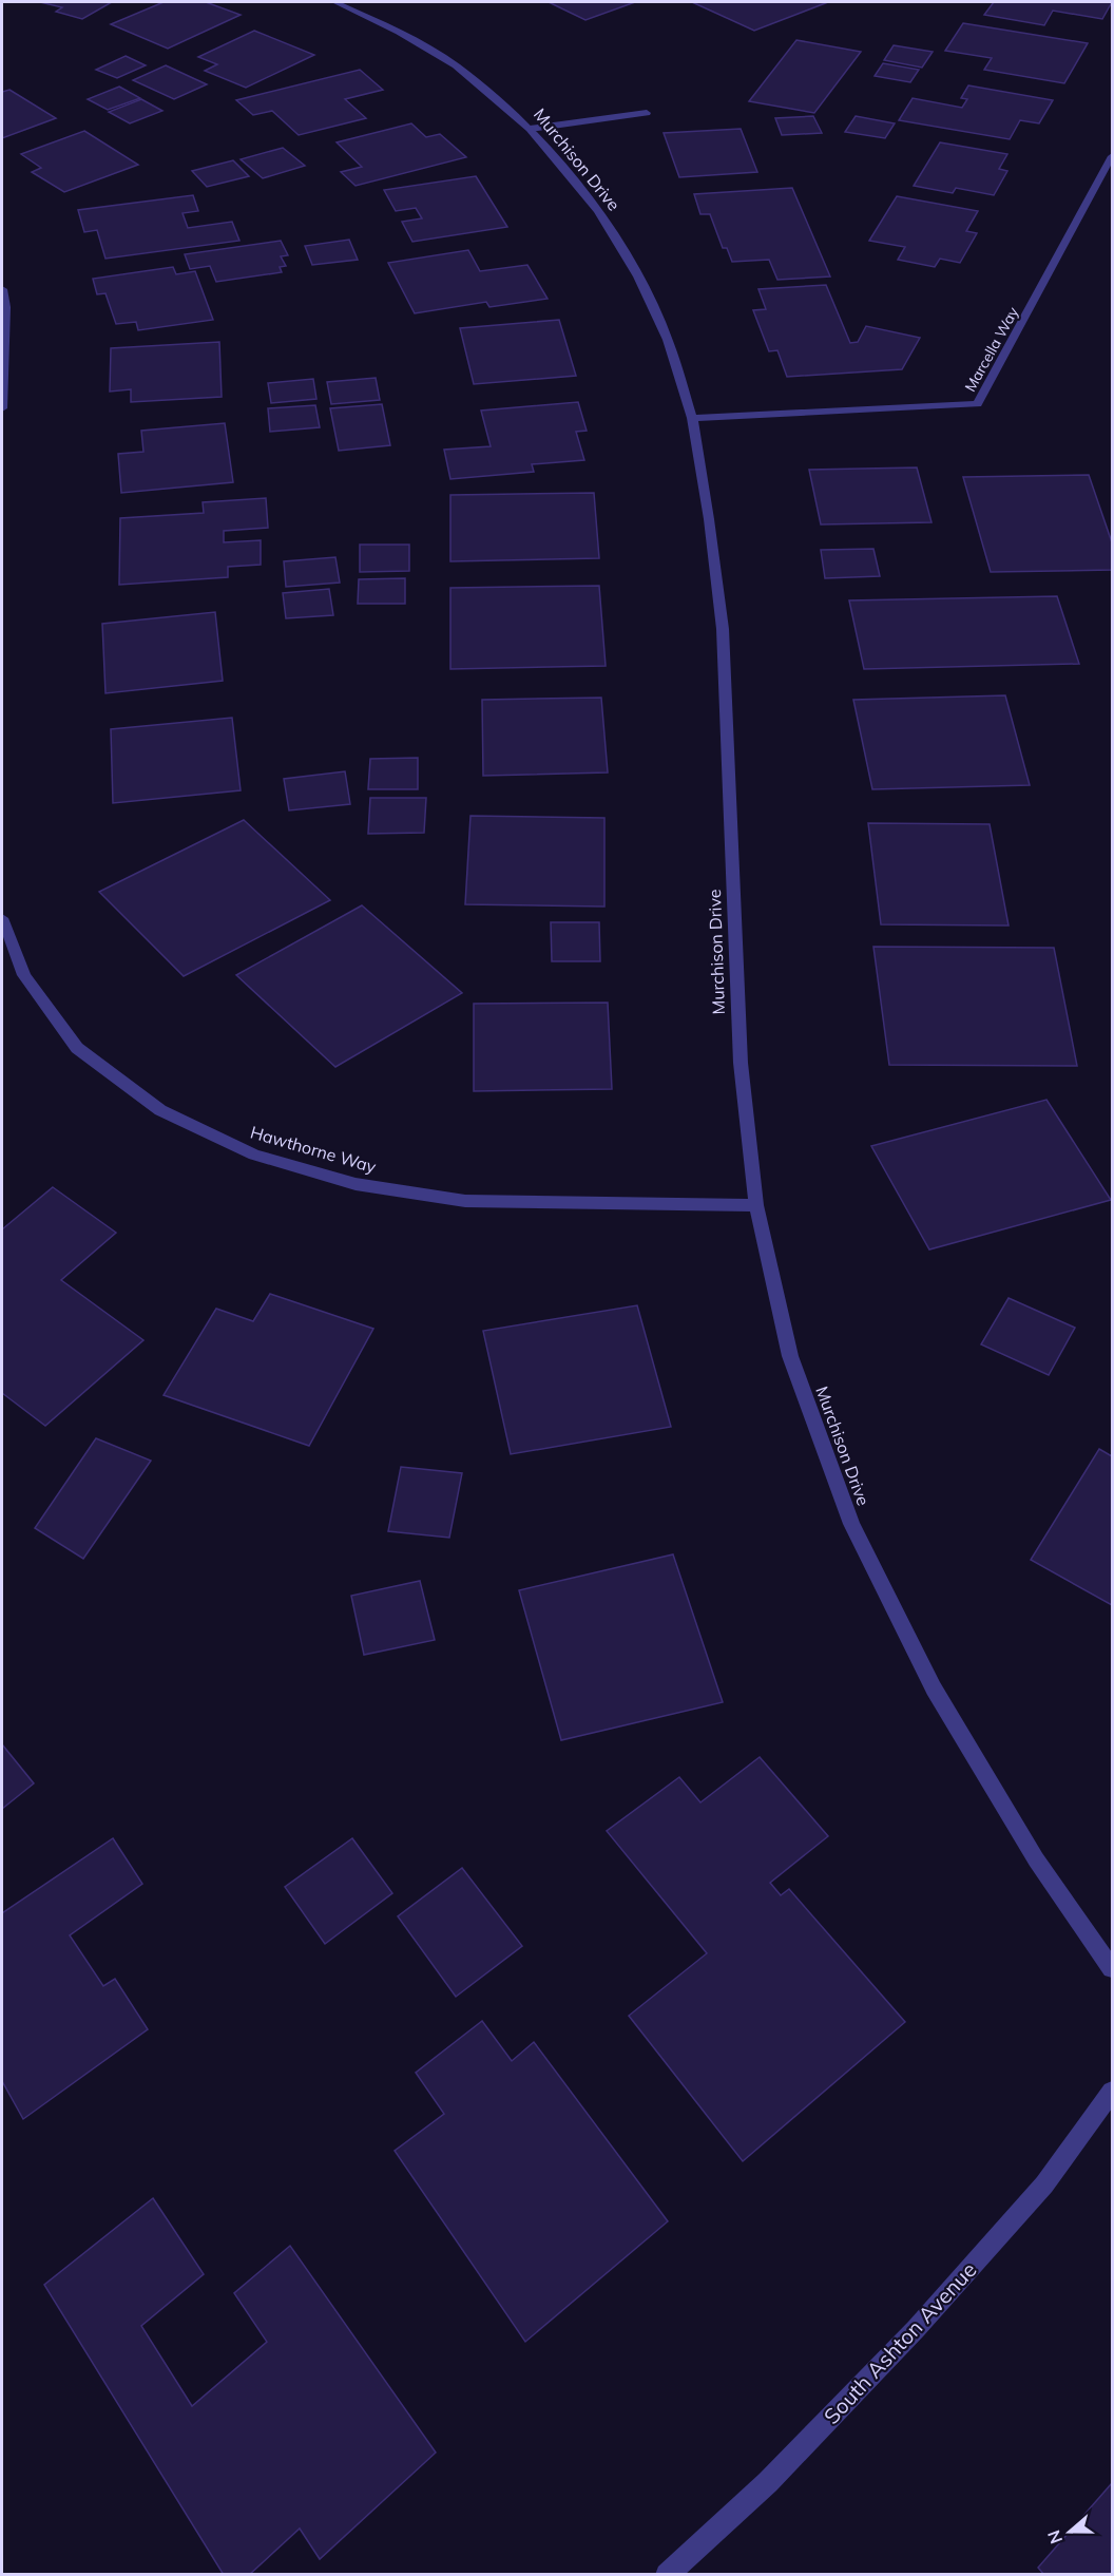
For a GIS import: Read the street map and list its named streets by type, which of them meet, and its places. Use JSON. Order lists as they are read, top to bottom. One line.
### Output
{"streets":{"street":["Murchison Drive","Marcella Way","Hawthorne Way","South Ashton Avenue"]},"crossings":[["Murchison Drive","Marcella Way"],["Murchison Drive","Hawthorne Way"]],"north":"left"}
